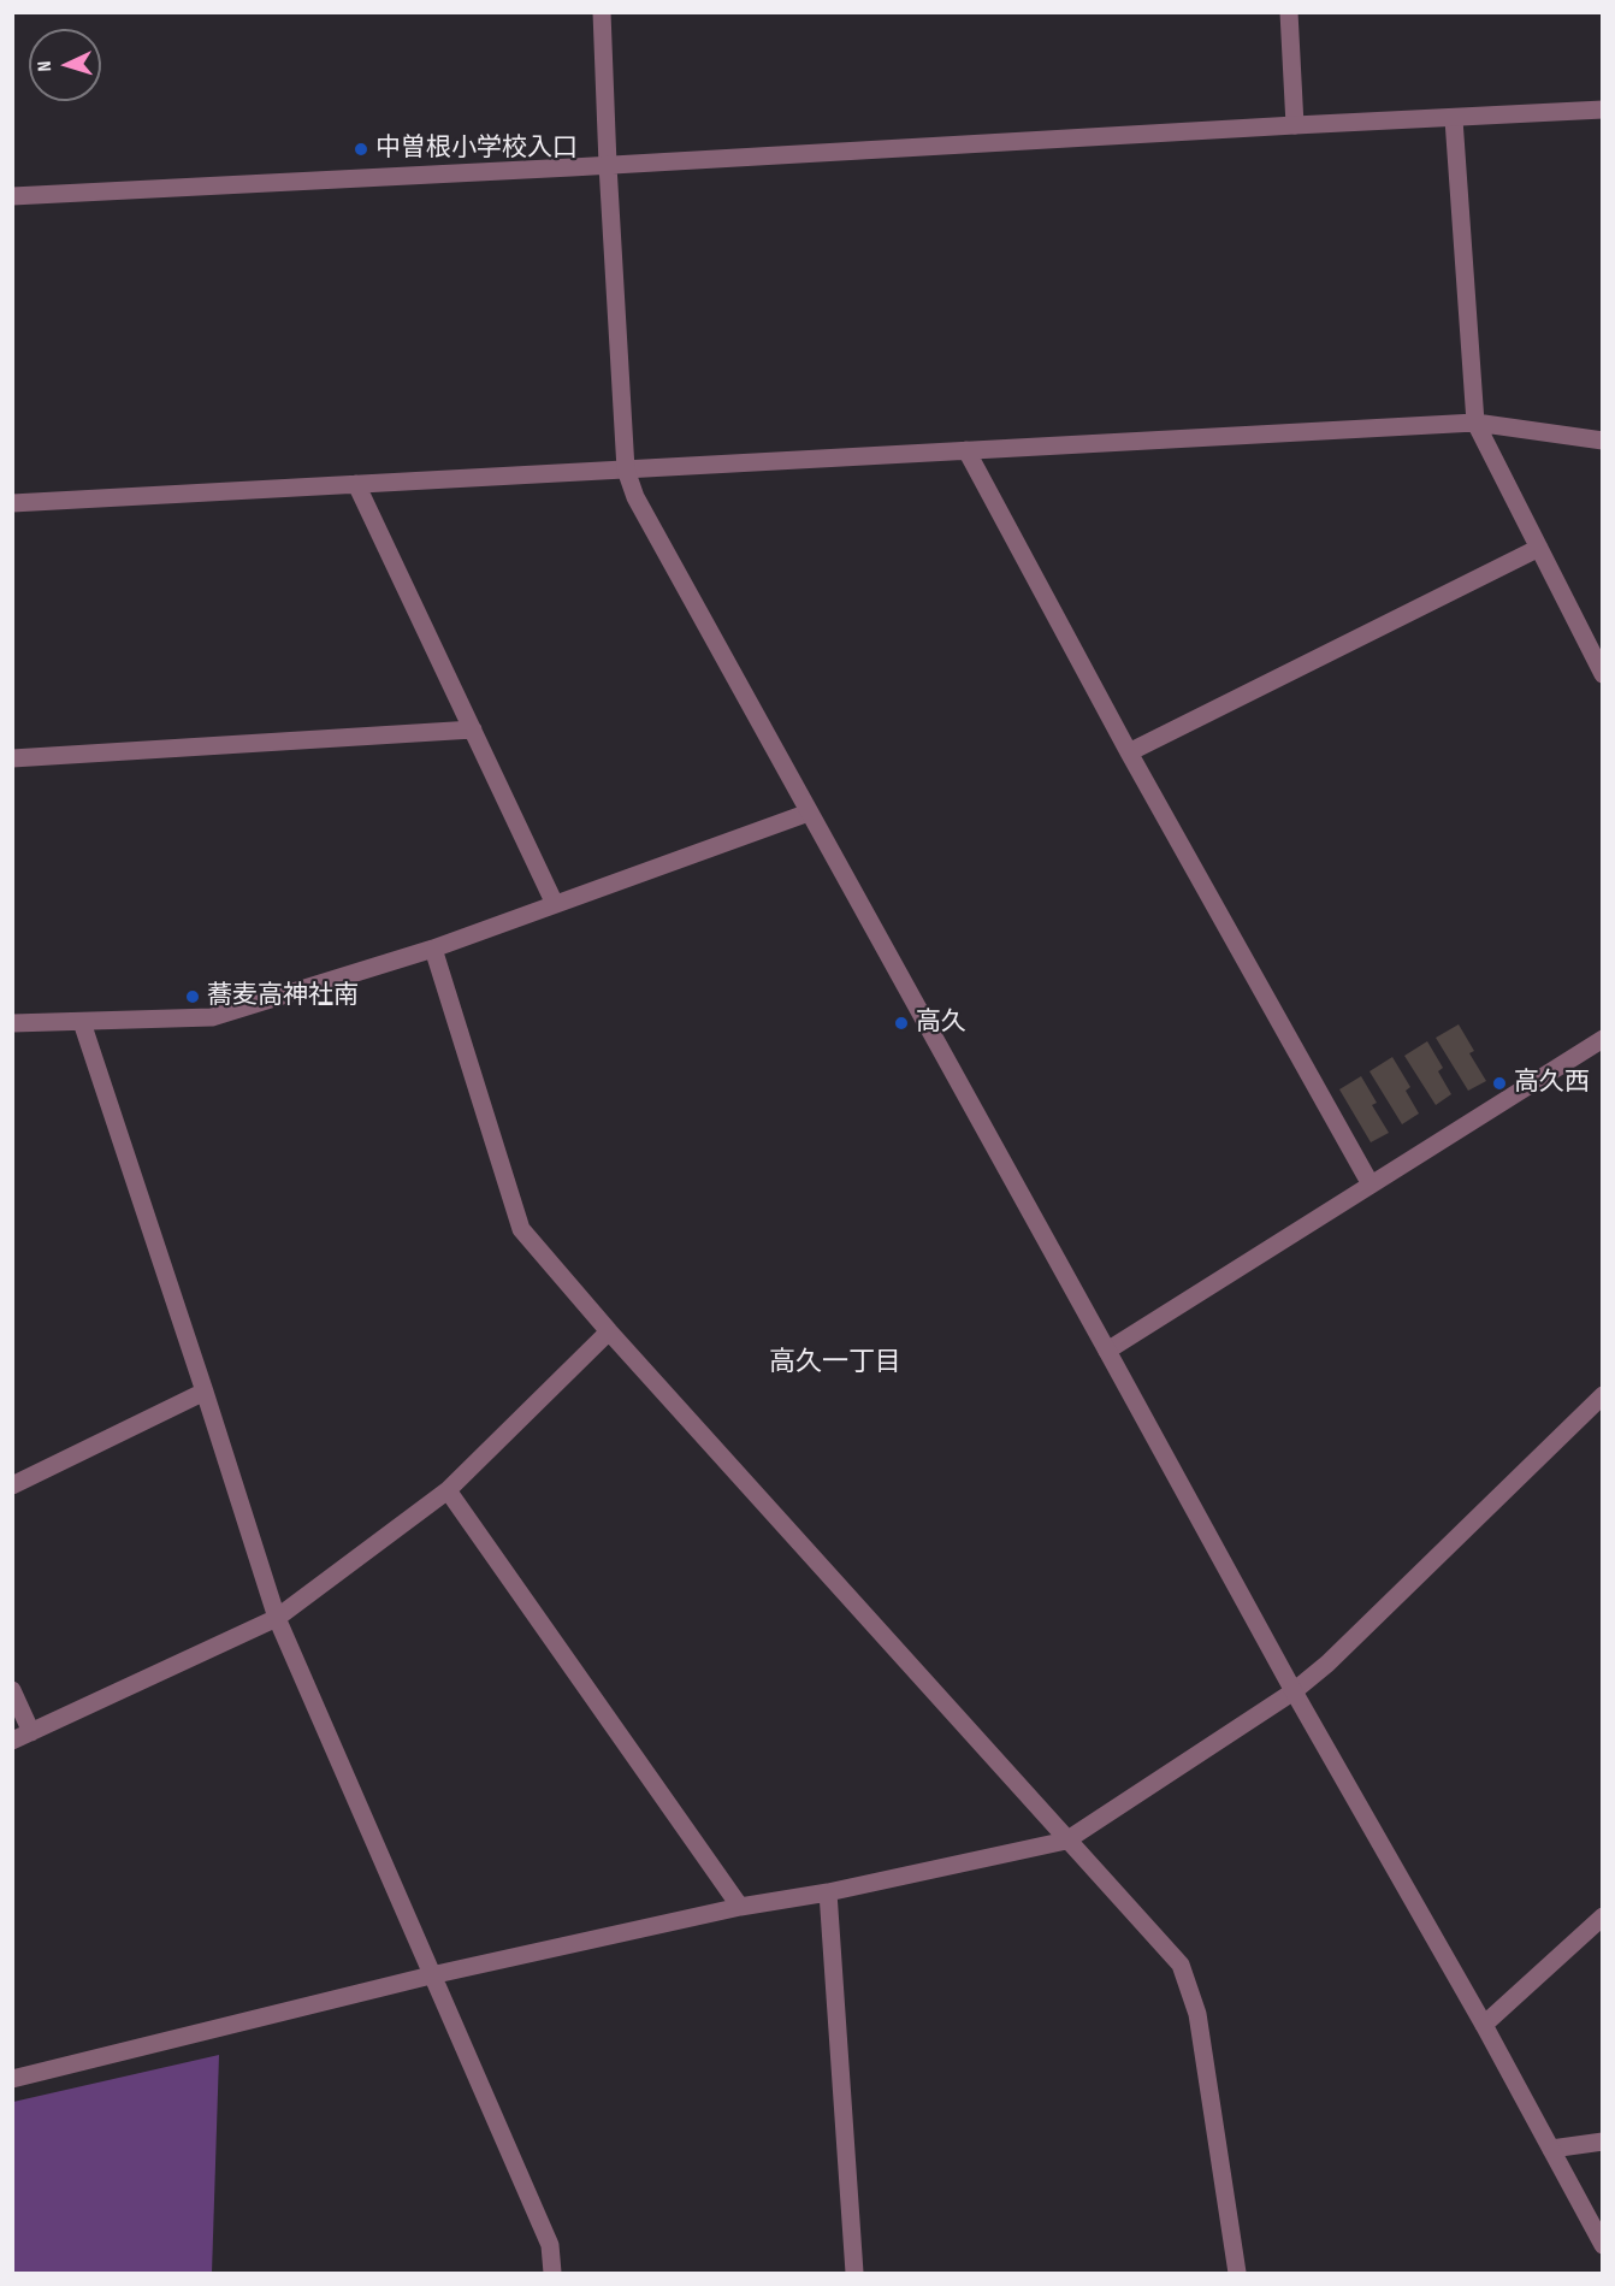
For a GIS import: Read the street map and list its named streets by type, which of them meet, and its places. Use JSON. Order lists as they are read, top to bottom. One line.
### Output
{"districts":["高久一丁目"],"places":["中曽根小学校入口","蕎麦高神社南","高久","高久西"],"north":"left"}
